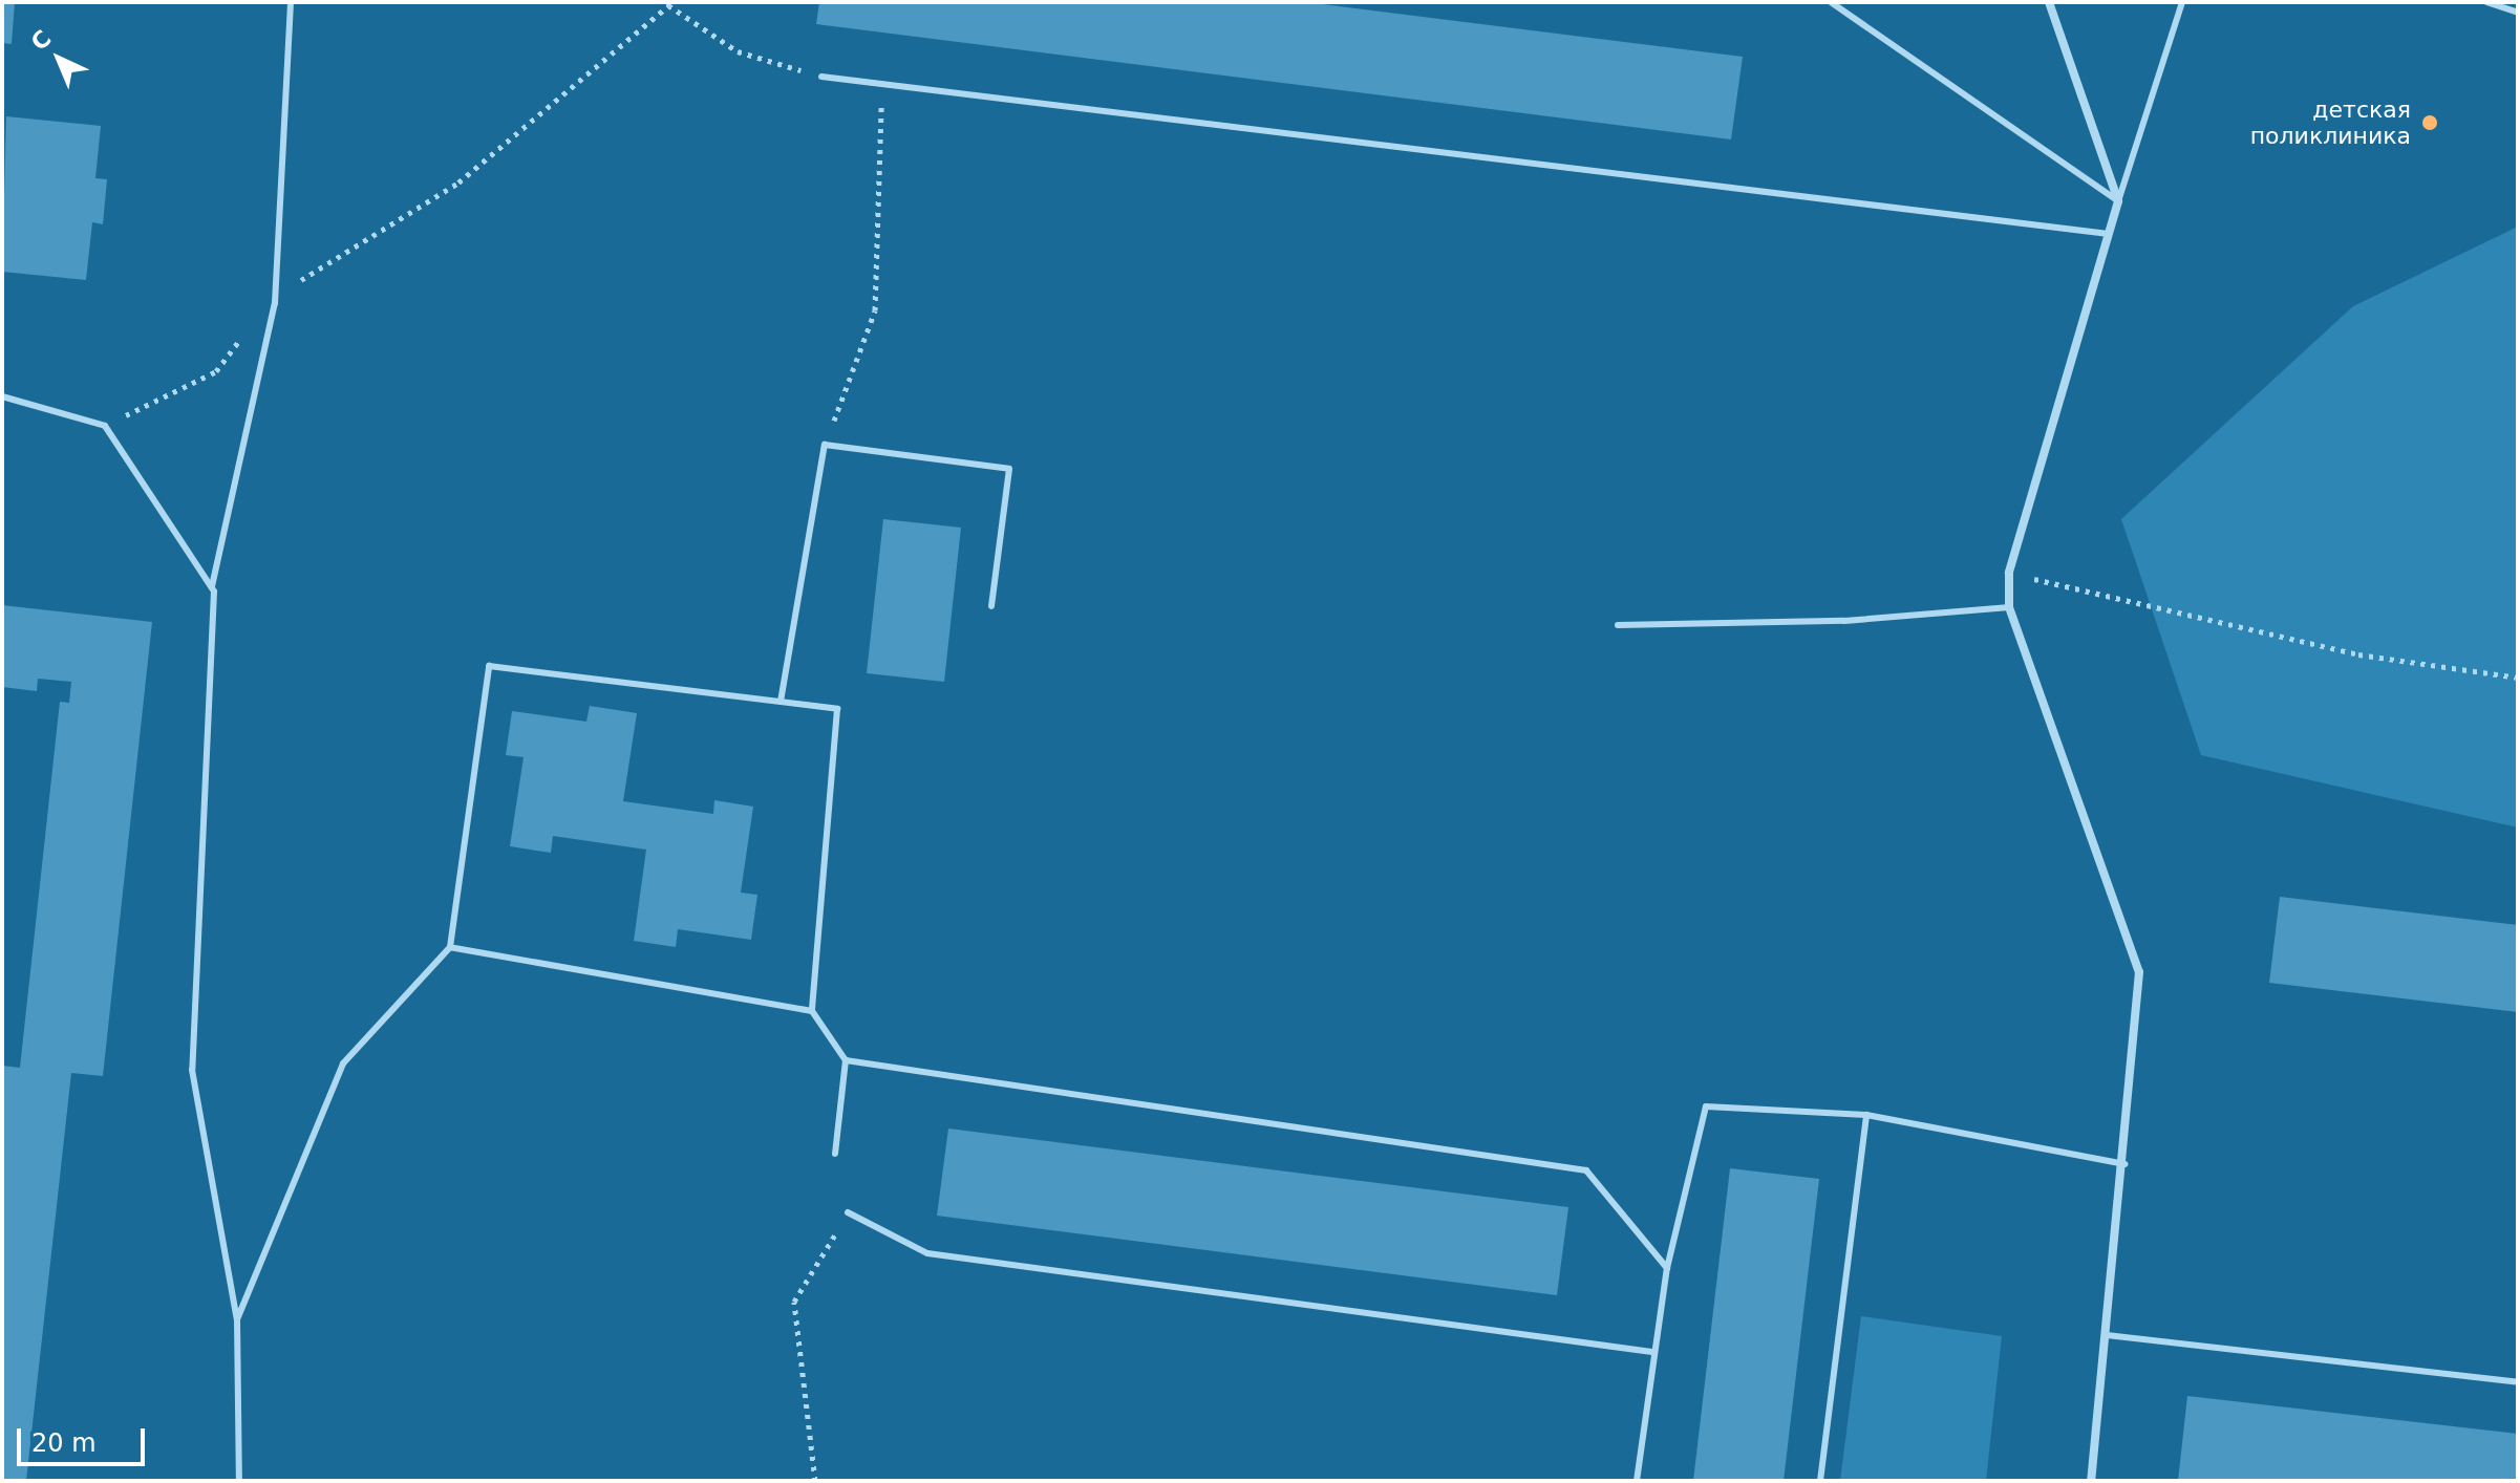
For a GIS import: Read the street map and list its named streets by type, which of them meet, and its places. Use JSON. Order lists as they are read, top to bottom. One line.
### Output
{"places":["детская поликлиника"],"scale_bar":"20 m","north":"top left"}
